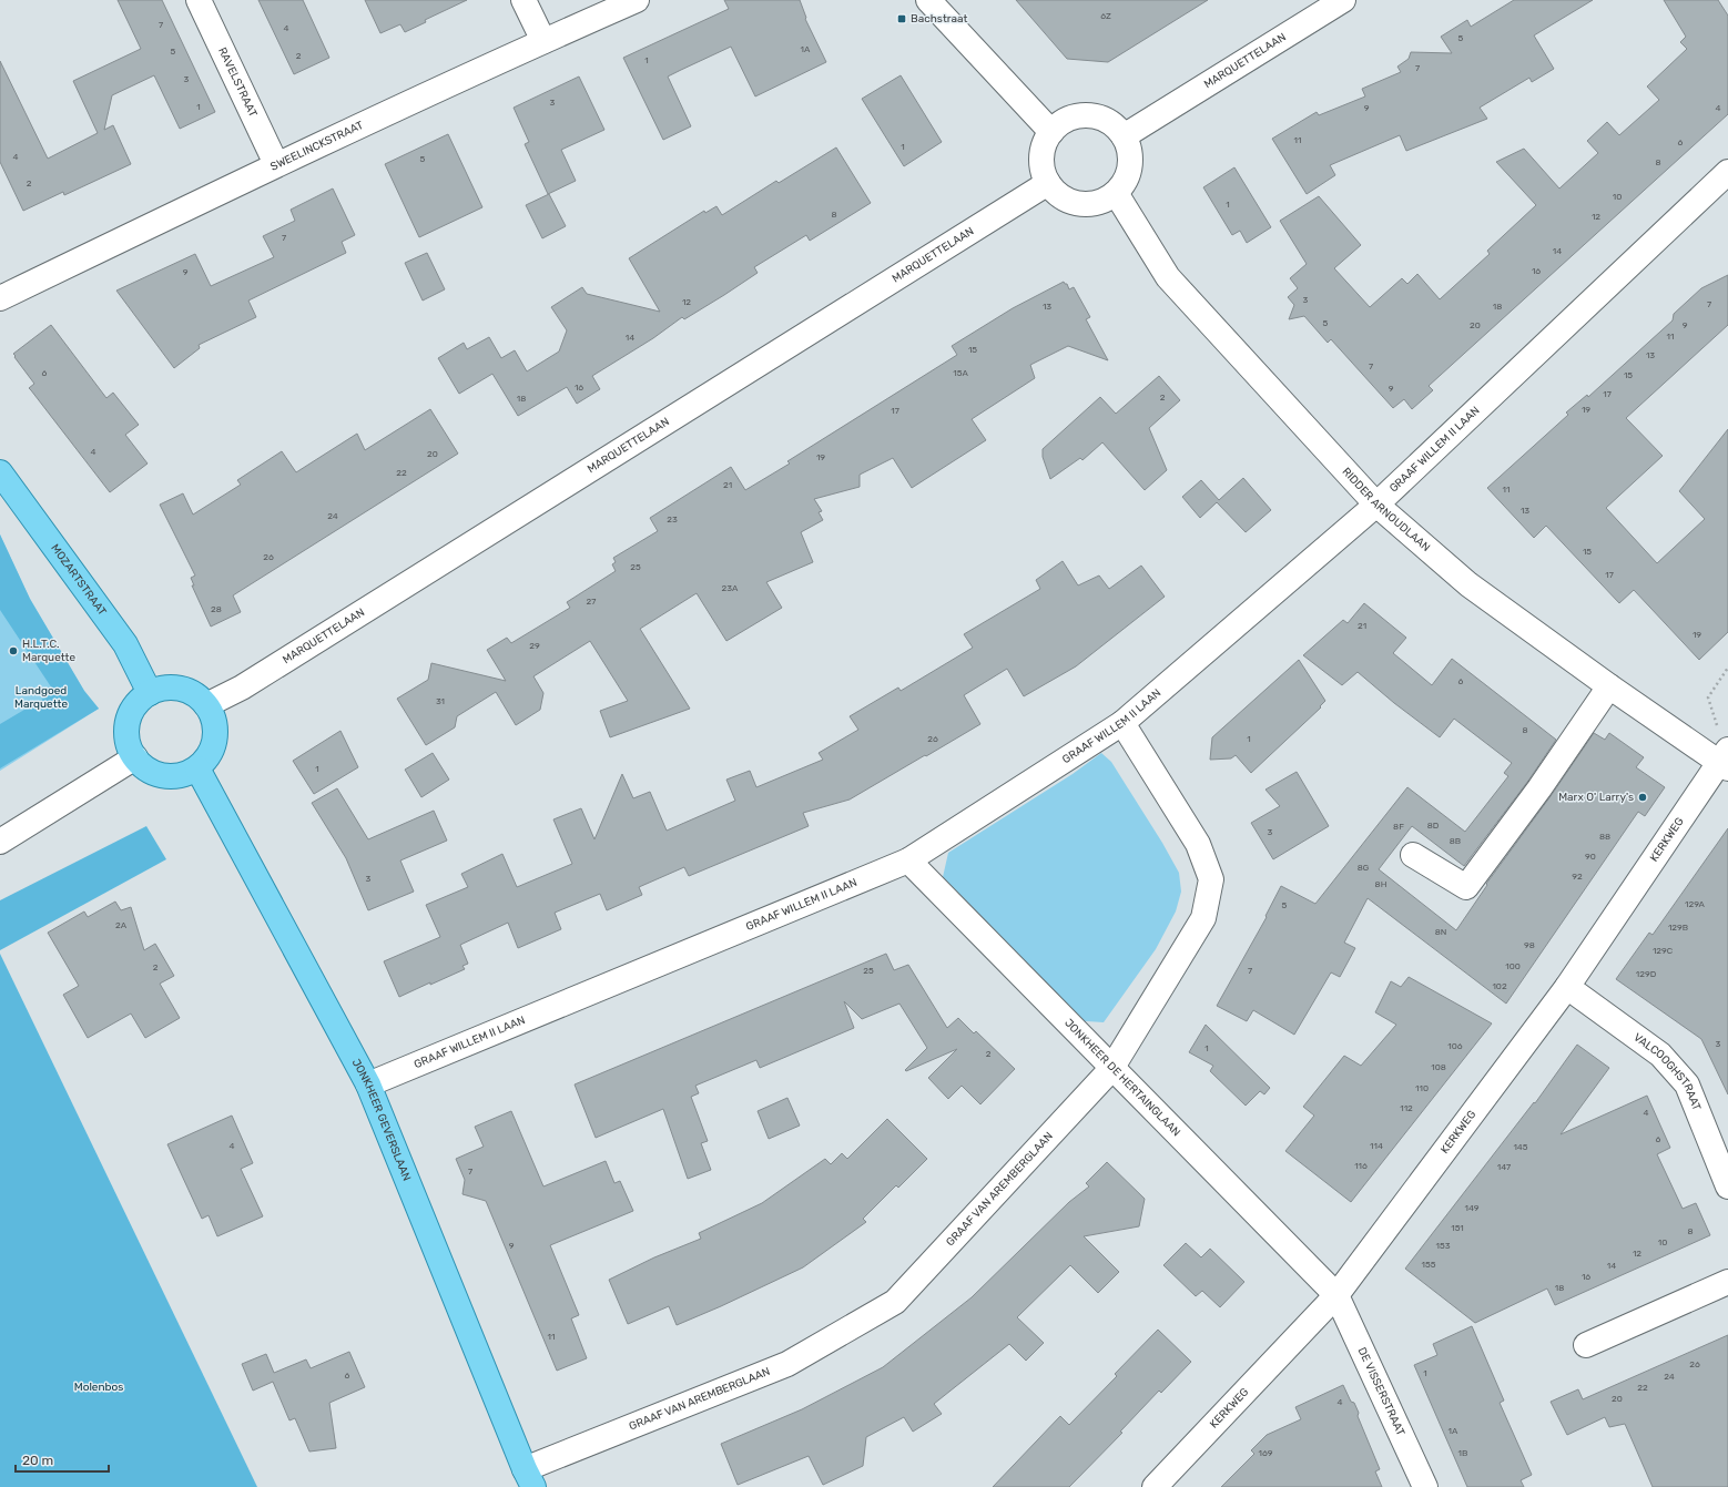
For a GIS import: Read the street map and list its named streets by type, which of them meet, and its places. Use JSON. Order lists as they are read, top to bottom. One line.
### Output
{"streets":{"main road":["MOZARTSTRAAT","JONKHEER GEVERSLAAN"],"street":["MARQUETTELAAN","RAVELSTRAAT","SWEELINCKSTRAAT","GRAAF WILLEM II LAAN","RIDDER ARNOUDLAAN","KERKWEG","VALCOOGHSTRAAT","JONKHEER DE HERTAINGLAAN","GRAAF VAN AREMBERGLAAN","DE VISSERSTRAAT"]},"crossings":[["MARQUETTELAAN","RIDDER ARNOUDLAAN"],["MARQUETTELAAN","MOZARTSTRAAT"],["MARQUETTELAAN","JONKHEER GEVERSLAAN"],["RAVELSTRAAT","SWEELINCKSTRAAT"],["GRAAF WILLEM II LAAN","RIDDER ARNOUDLAAN"],["GRAAF WILLEM II LAAN","JONKHEER DE HERTAINGLAAN"],["GRAAF WILLEM II LAAN","JONKHEER GEVERSLAAN"],["GRAAF WILLEM II LAAN","GRAAF VAN AREMBERGLAAN"],["RIDDER ARNOUDLAAN","KERKWEG"],["MOZARTSTRAAT","JONKHEER GEVERSLAAN"],["KERKWEG","VALCOOGHSTRAAT"],["KERKWEG","JONKHEER DE HERTAINGLAAN"],["KERKWEG","DE VISSERSTRAAT"],["JONKHEER DE HERTAINGLAAN","GRAAF VAN AREMBERGLAAN"],["JONKHEER DE HERTAINGLAAN","DE VISSERSTRAAT"],["JONKHEER GEVERSLAAN","GRAAF VAN AREMBERGLAAN"]],"parks":["Landgoed Marquette","Molenbos"],"places":{"transit":["Bachstraat"],"other":["H.L.T.C. Marquette","Marx O' Larry's"]},"house_numbers":["6Z","7","4","5","1A","5","2","1","7","3","3","1","9","4","11","6","1","4","5","8","2","10","1","8","12","7","14","16","9","3","12","7","13","18","5","20","9","11","14","15","13","7","6","15A","15","16","9","17","2","18","19","17","4","20","19","22","21","11","13","24","23","15","26","25","17","23A","27","28","21","19","29","6","31","8","26","1","1","8D","8F","3","88","8B","90","8G","92","3","8H","129A","5","2A","129B","8N","98","129C","100","2","25","7","129D","102","3","106","1","2","108","110","112","4","6","4","114","145","116","147","7","149","151","8","10","9","153","12","155","14","16","18","11","26","1","6","24","22","20","4","1A","169","1B"],"scale_bar":"20 m"}
